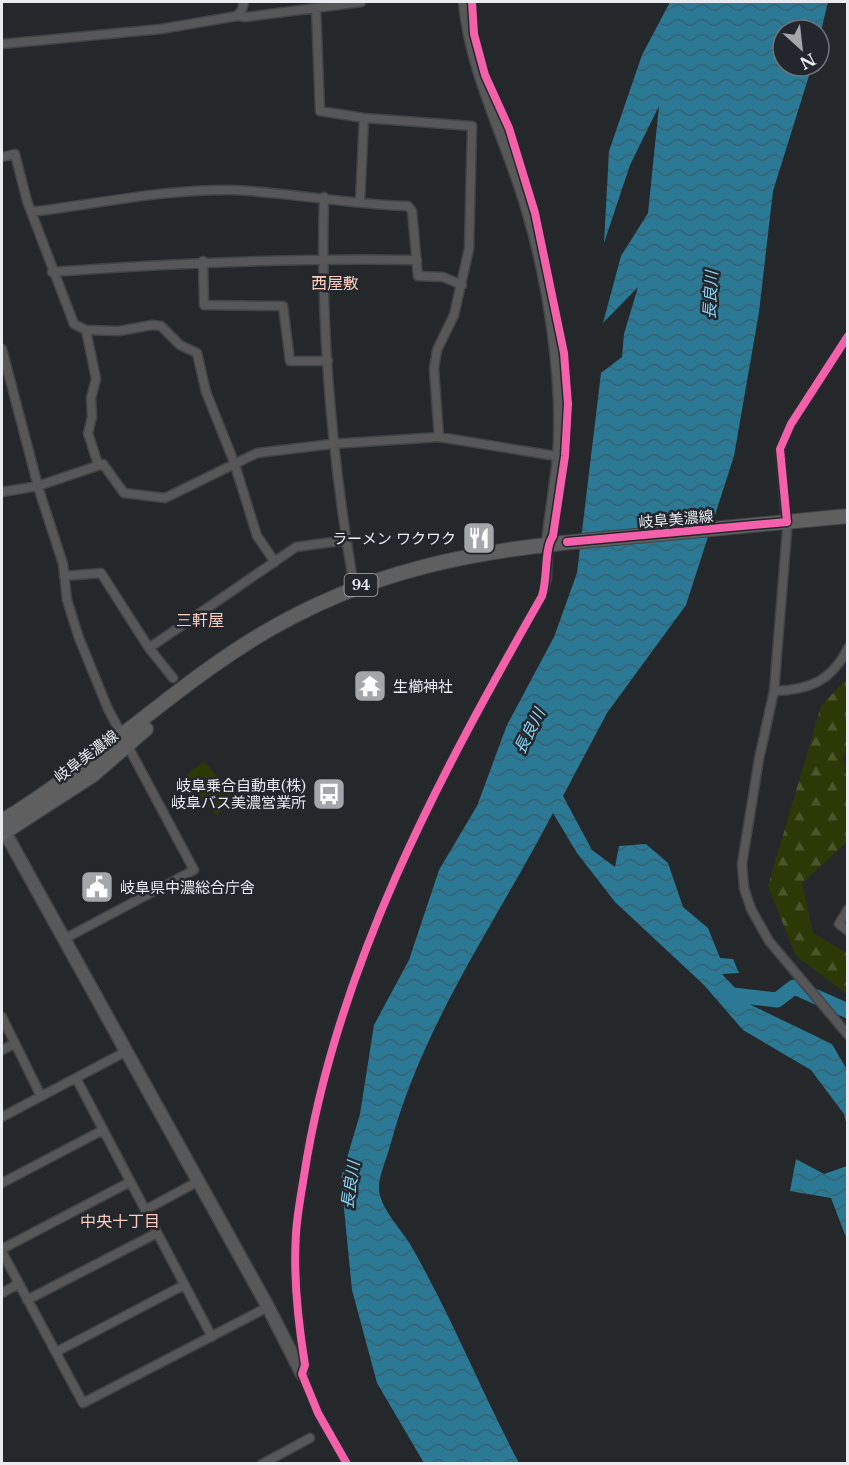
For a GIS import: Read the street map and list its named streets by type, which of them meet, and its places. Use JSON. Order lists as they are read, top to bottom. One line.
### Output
{"streets":{"main road":["岐阜美濃線","94"]},"districts":["西屋敷","三軒屋","中央十丁目"],"water":["長良川"],"places":{"restaurant":["ラーメン ワクワク"],"temple":["生櫛神社"],"bus stop":["岐阜乗合自動車(株) 岐阜バス美濃営業所"],"public building":["岐阜県中濃総合庁舎"]},"north":"bottom right"}
